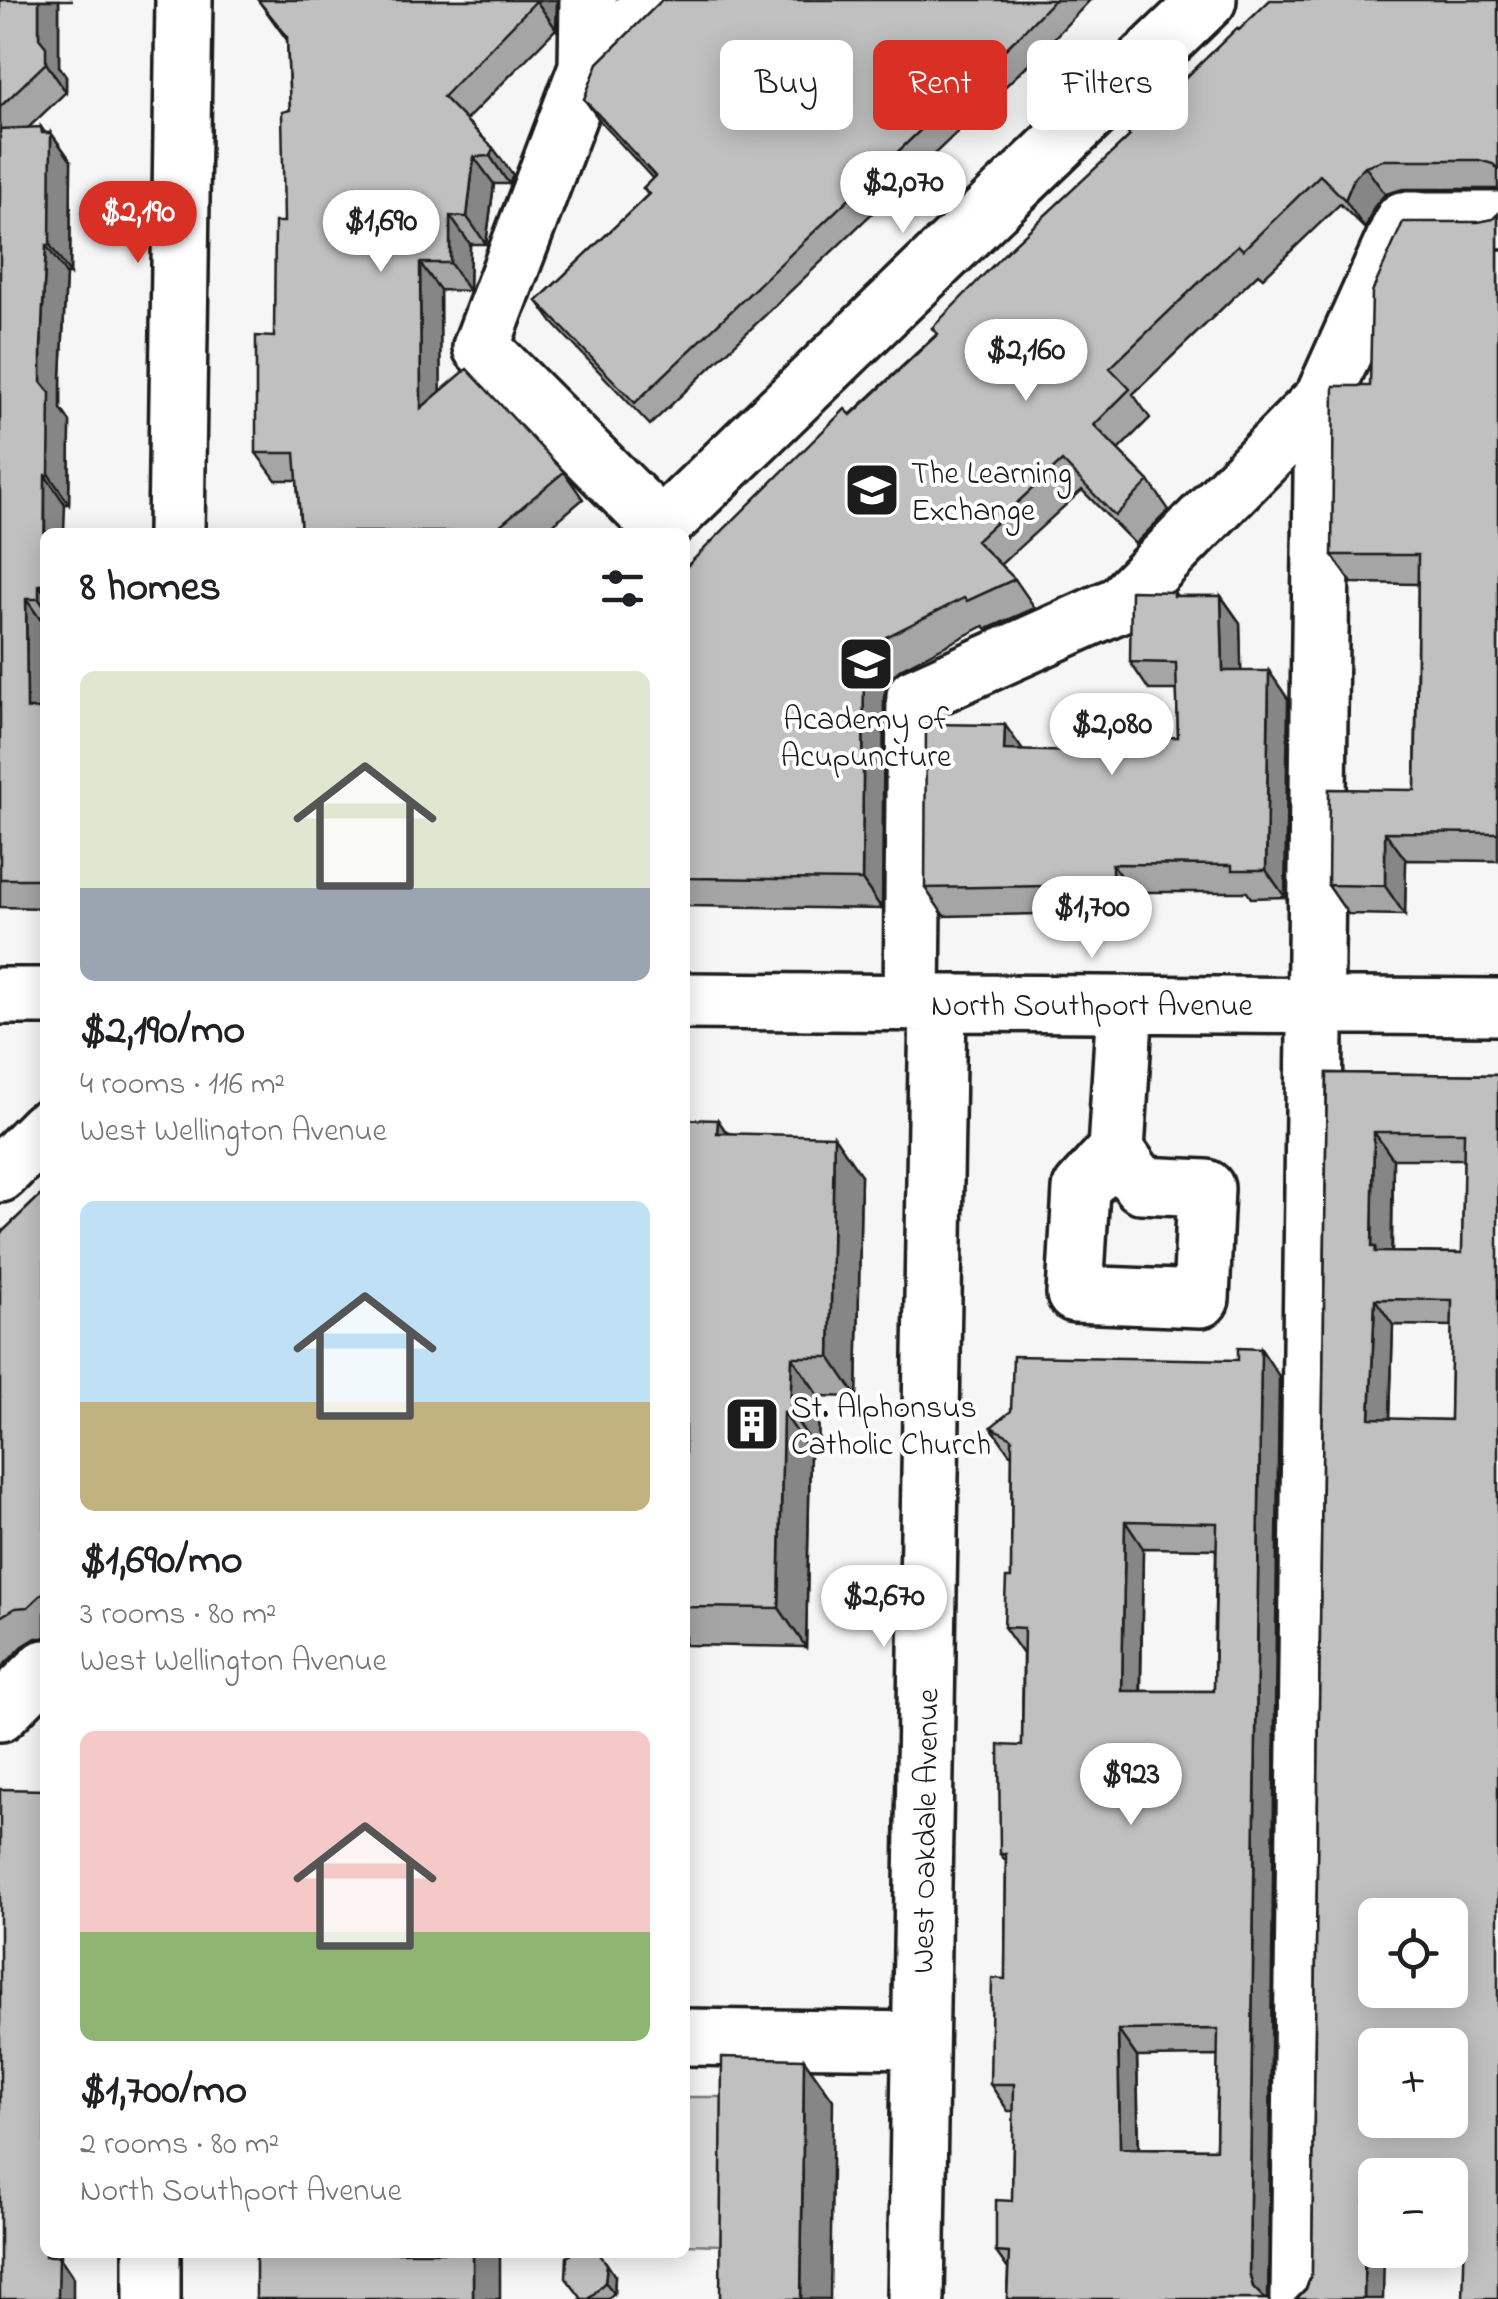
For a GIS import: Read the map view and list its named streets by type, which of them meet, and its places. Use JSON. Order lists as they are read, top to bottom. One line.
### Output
{"streets":{"street":["North Southport Avenue","West Oakdale Avenue"]},"crossings":[["North Southport Avenue","West Oakdale Avenue"]],"places":{"school or university":["The Learning Exchange","Academy of Acupuncture"],"building":["St. Alphonsus Catholic Church"]},"page":{"chip":["Buy","Rent","Filters"],"price":["$2,070","$2,190","$1,690","$2,160","$2,080","$1,700","$2,670","$923"],"heading":"8 homes","list":[{"name":"$2,190/mo","note":"4 rooms · 116 m² · West Wellington Avenue"},{"name":"$1,690/mo","note":"3 rooms · 80 m² · West Wellington Avenue"},{"name":"$1,700/mo","note":"2 rooms · 80 m² · North Southport Avenue"}],"map_buttons":["+","−"]}}
